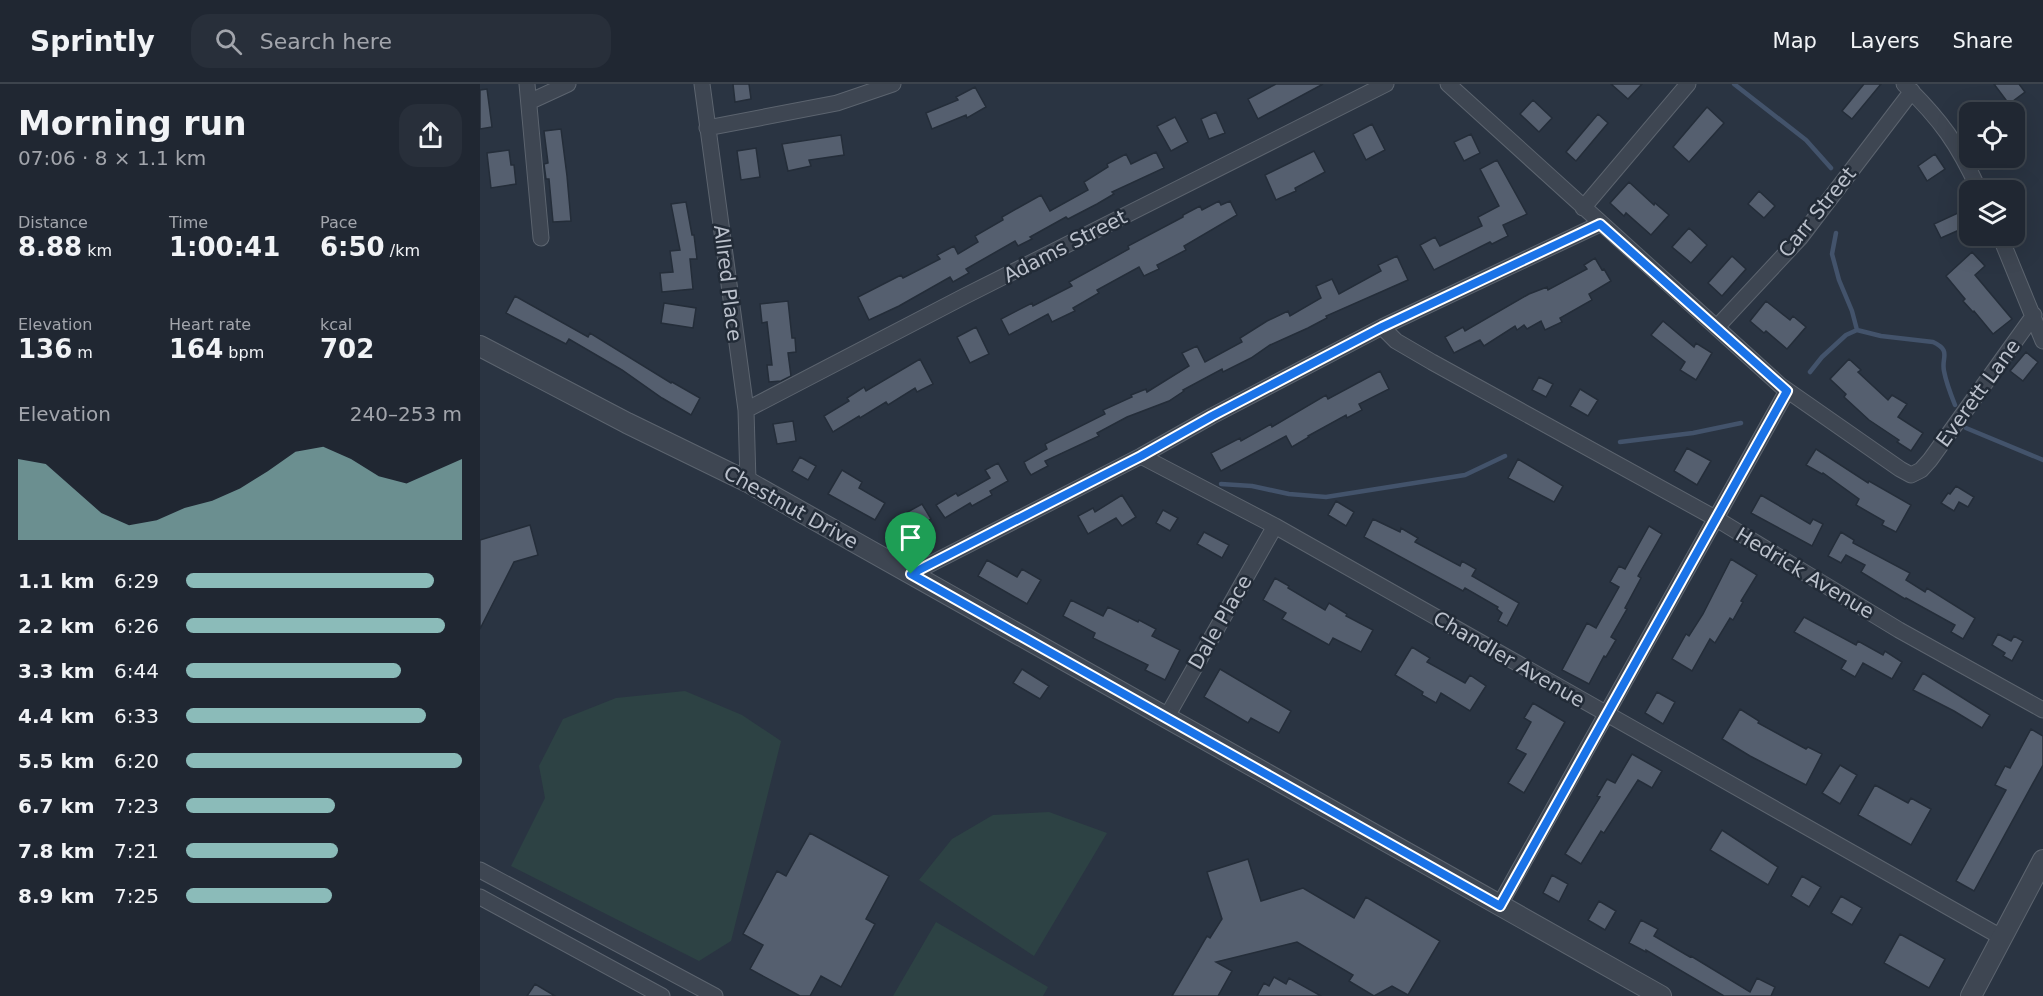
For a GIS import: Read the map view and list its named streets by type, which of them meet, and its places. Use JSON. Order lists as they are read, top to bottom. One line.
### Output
{"streets":{"street":["Carr Street","Adams Street","Allred Place","Everett Lane","Chestnut Drive","Hedrick Avenue","Dale Place","Chandler Avenue"]},"crossings":[["Adams Street","Allred Place"],["Allred Place","Chestnut Drive"],["Chestnut Drive","Dale Place"],["Dale Place","Chandler Avenue"]],"page":{"header":"Sprintly","search":"Search here","nav":["Map","Layers","Share"],"heading":["Morning run","07:06 · 8 × 1.1 km"],"stats":[["Distance","8.88 km"],["Time","1:00:41"],["Pace","6:50 /km"],["Elevation","136 m"],["Heart rate","164 bpm"],["kcal","702"]],"chart":["Elevation","240–253 m"],"list":[{"name":"1.1 km","note":"6:29"},{"name":"2.2 km","note":"6:26"},{"name":"3.3 km","note":"6:44"},{"name":"4.4 km","note":"6:33"},{"name":"5.5 km","note":"6:20"},{"name":"6.7 km","note":"7:23"},{"name":"7.8 km","note":"7:21"},{"name":"8.9 km","note":"7:25"}]}}
